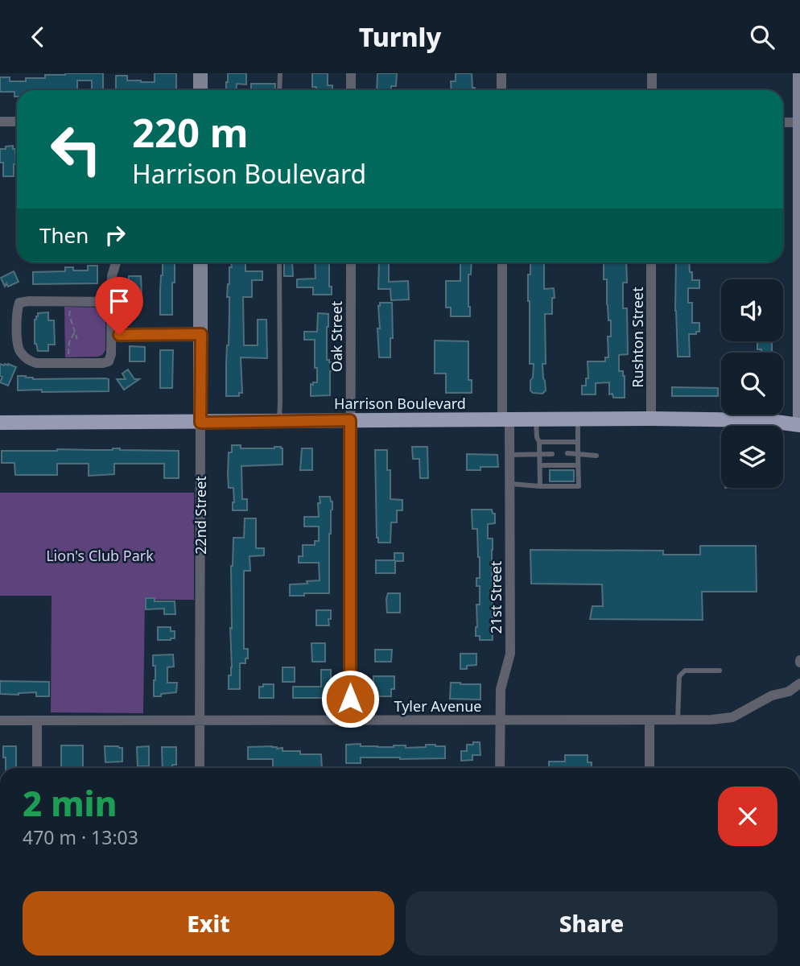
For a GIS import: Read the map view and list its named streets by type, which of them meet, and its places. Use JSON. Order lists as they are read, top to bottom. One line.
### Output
{"streets":{"main road":["Harrison Boulevard","22nd Street"],"street":["Oak Street","Rushton Street","21st Street","Tyler Avenue"]},"crossings":[["Oak Street","Harrison Boulevard"],["Oak Street","Tyler Avenue"],["Rushton Street","Harrison Boulevard"],["Harrison Boulevard","22nd Street"],["Harrison Boulevard","21st Street"],["22nd Street","Tyler Avenue"],["21st Street","Tyler Avenue"]],"parks":["Lion's Club Park"],"page":{"header":"Turnly","turn":["220 m","Harrison Boulevard"],"then":"Then","heading":["2 min","470 m · 13:03"],"buttons":["Exit","Share"]}}
